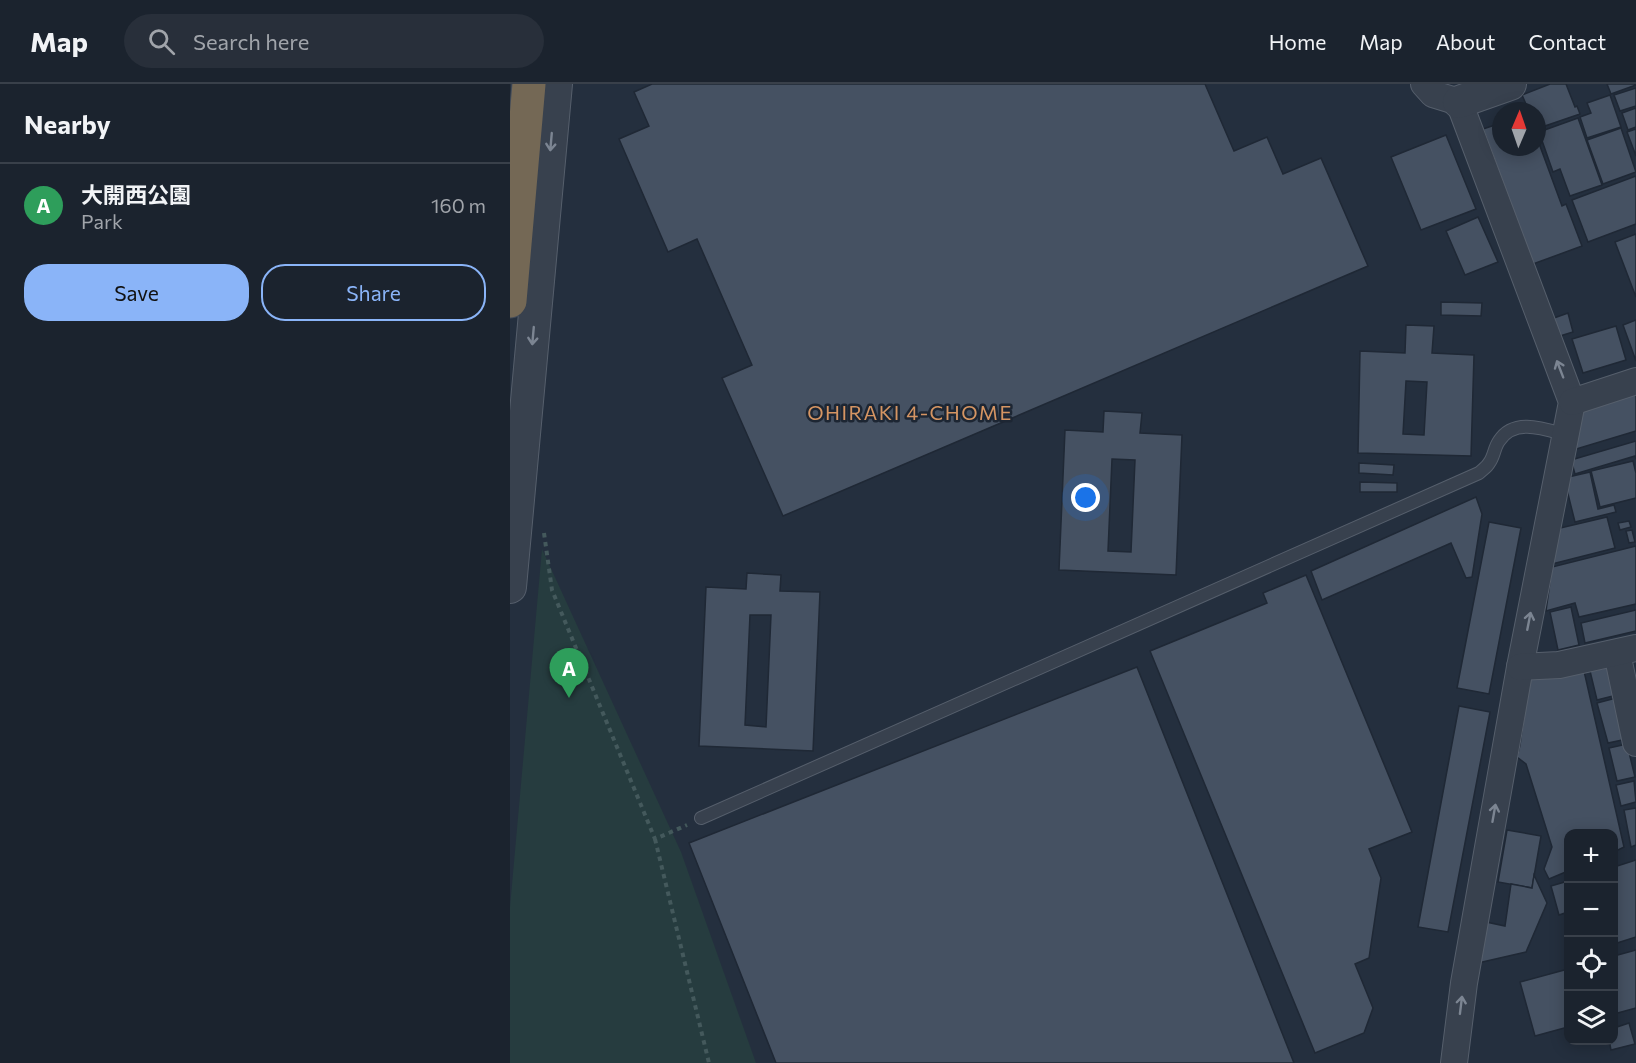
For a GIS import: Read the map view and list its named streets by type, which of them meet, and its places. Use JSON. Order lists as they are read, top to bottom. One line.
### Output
{"districts":["OHIRAKI 4-CHOME"],"north":"top","page":{"header":"Map","search":"Search here","nav":["Home","Map","About","Contact"],"heading":"Nearby","list":[{"mark":"A","name":"大開西公園","note":"Park","value":"160 m"}],"buttons":["Save","Share"],"pins":"A","map_buttons":["+","−"]}}
